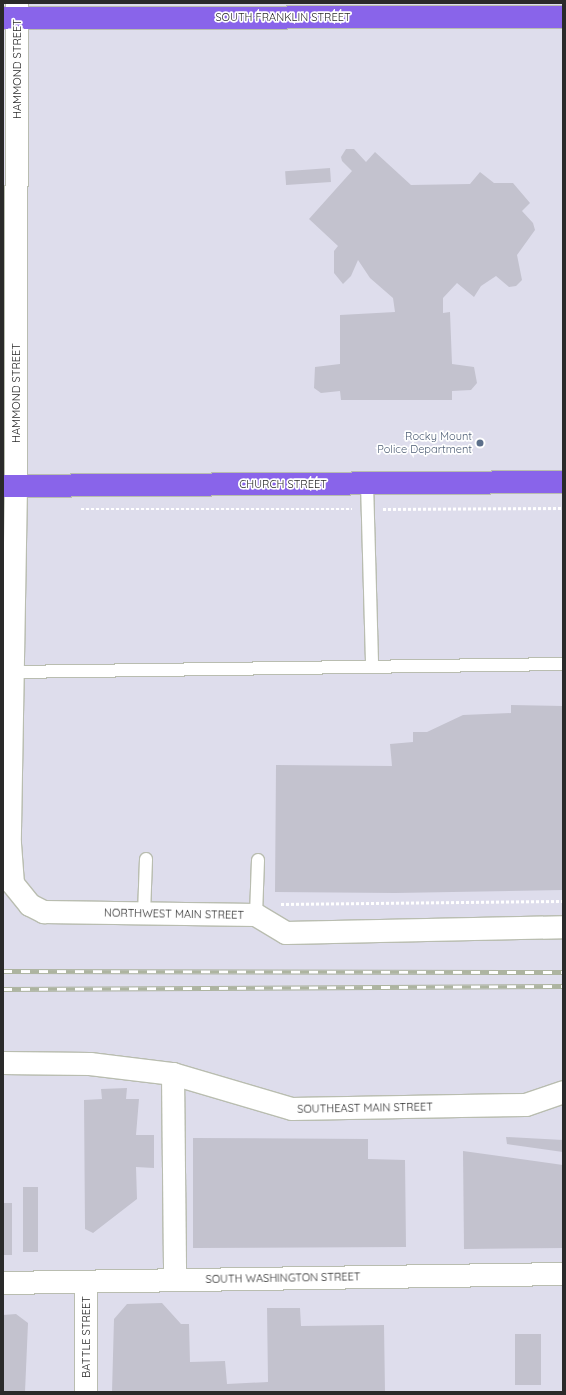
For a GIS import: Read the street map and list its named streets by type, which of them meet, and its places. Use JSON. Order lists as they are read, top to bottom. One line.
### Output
{"streets":{"main road":["SOUTH FRANKLIN STREET","CHURCH STREET"],"street":["HAMMOND STREET","NORTHWEST MAIN STREET","SOUTHEAST MAIN STREET","SOUTH WASHINGTON STREET","BATTLE STREET"]},"crossings":[["SOUTH FRANKLIN STREET","HAMMOND STREET"],["HAMMOND STREET","CHURCH STREET"],["HAMMOND STREET","NORTHWEST MAIN STREET"],["SOUTH WASHINGTON STREET","BATTLE STREET"]],"places":["Rocky Mount Police Department"]}
